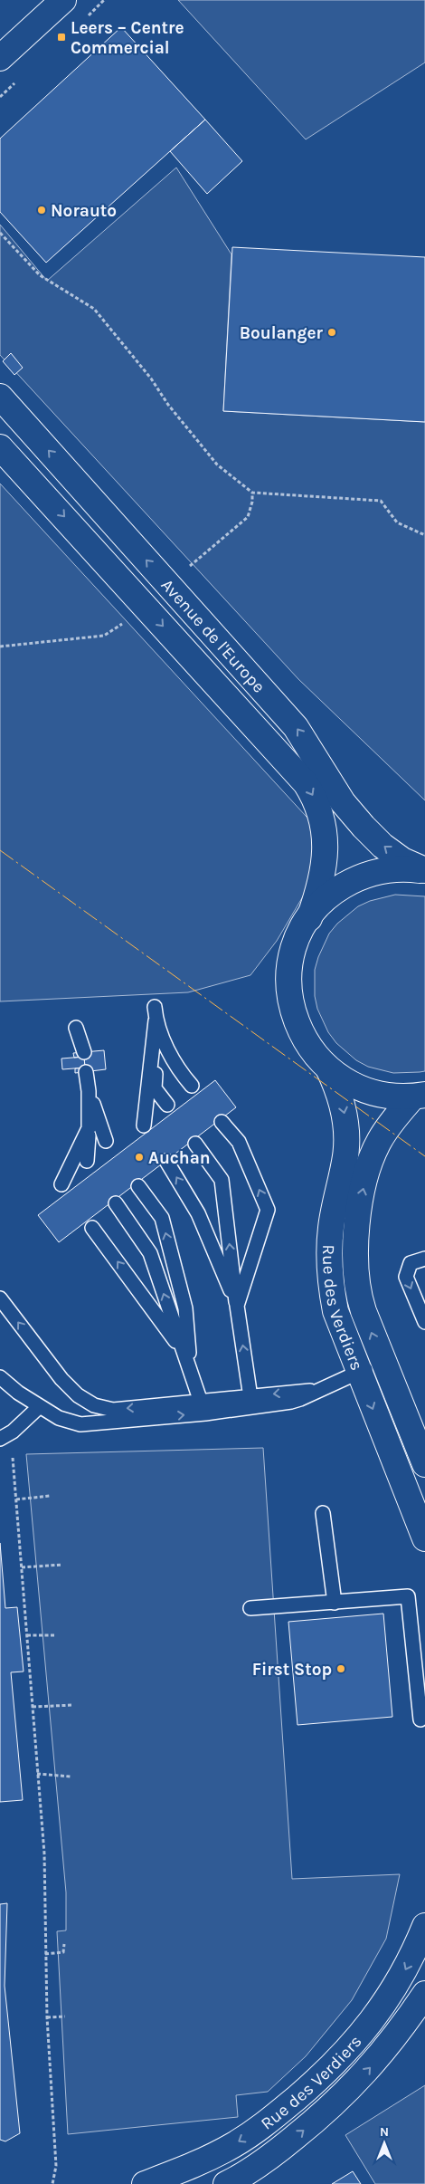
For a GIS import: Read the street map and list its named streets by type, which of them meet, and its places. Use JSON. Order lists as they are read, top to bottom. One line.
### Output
{"streets":{"street":["Avenue de l'Europe","Rue des Verdiers"]},"places":{"transit":["Leers – Centre Commercial"],"other":["Norauto","Boulanger","Auchan","First Stop"]},"north":"top"}
